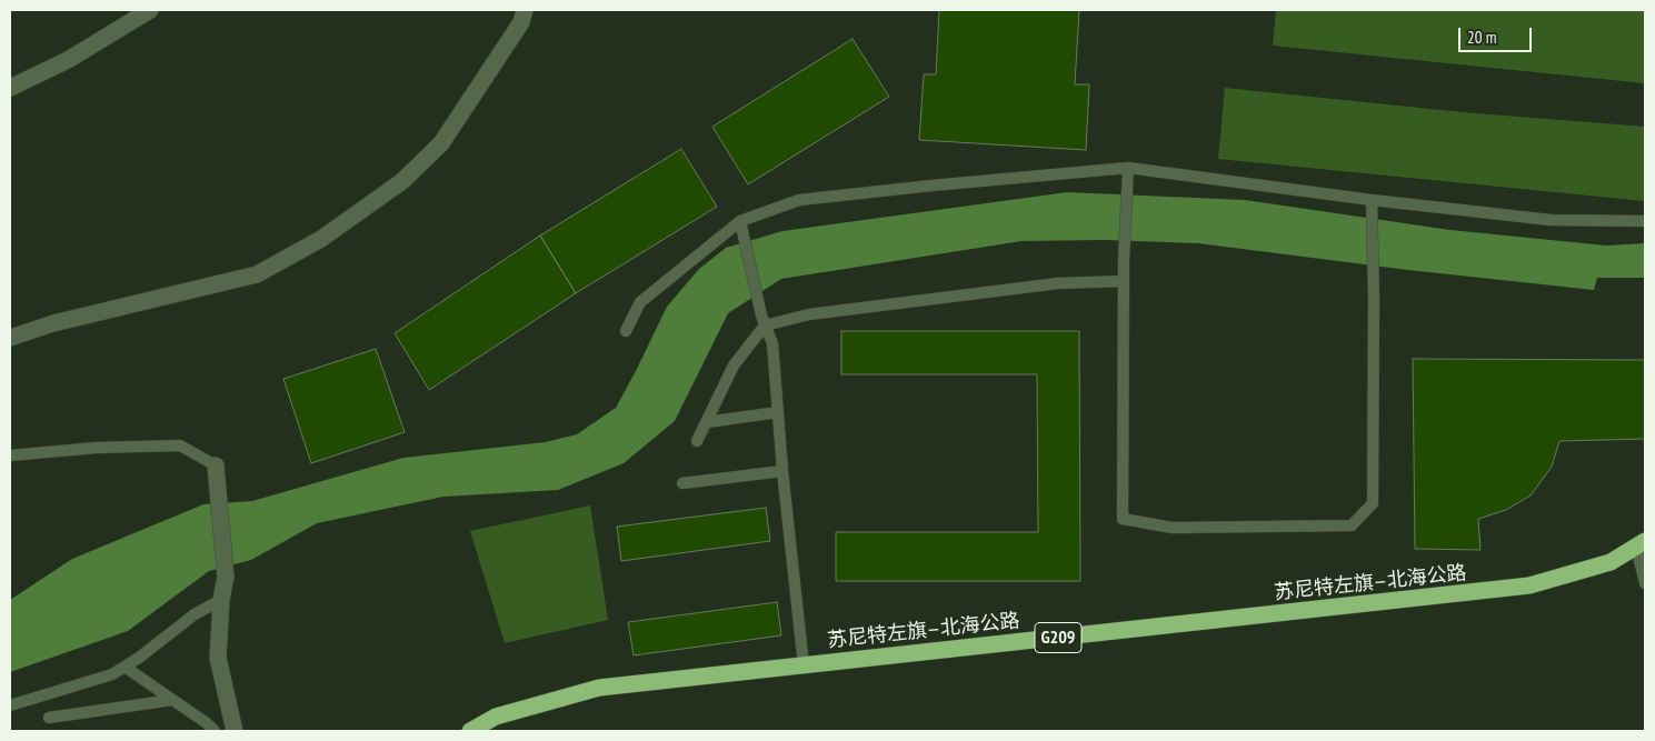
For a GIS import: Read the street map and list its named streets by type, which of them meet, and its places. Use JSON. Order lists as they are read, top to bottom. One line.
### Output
{"streets":{"highway":["苏尼特左旗—北海公路","G209"]},"scale_bar":"20 m"}
